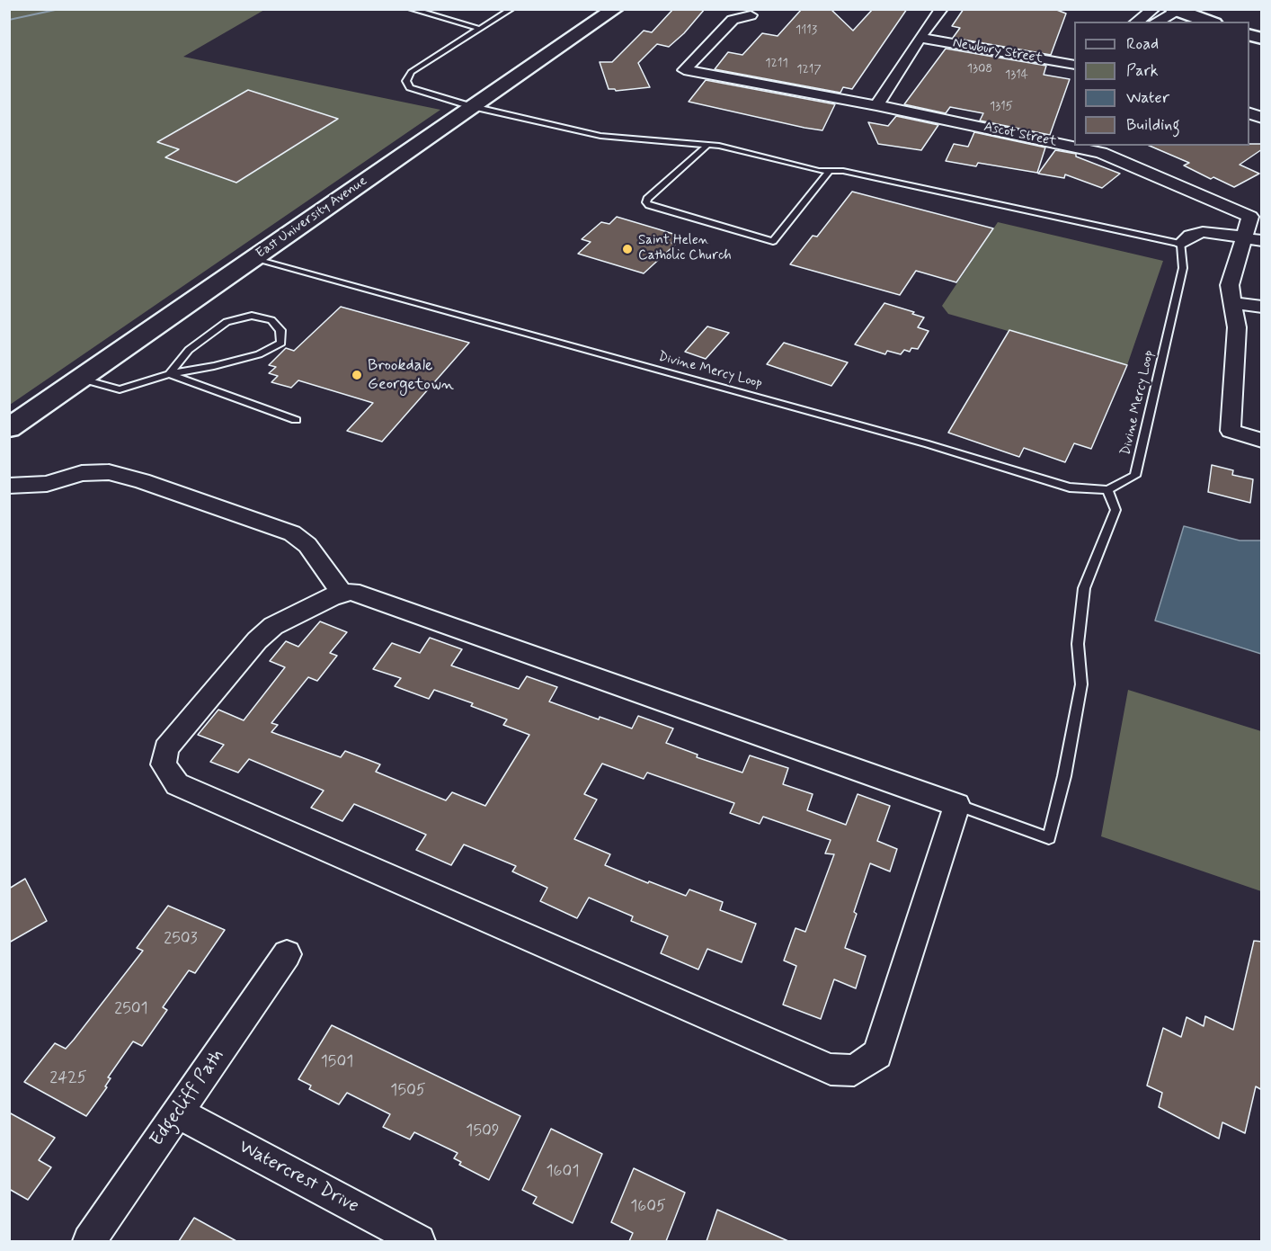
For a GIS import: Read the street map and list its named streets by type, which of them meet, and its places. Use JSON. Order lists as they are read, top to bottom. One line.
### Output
{"streets":{"main road":["East University Avenue"],"street":["Newbury Street","Ascot Street","Edgecliff Path","Watercrest Drive"],"lane":["Divine Mercy Loop"]},"crossings":[["East University Avenue","Divine Mercy Loop"],["Edgecliff Path","Watercrest Drive"]],"places":["Saint Helen Catholic Church","Brookdale Georgetown"],"house_numbers":["1113","1211","1308","1217","1314","1315","2503","2501","1501","2425","1505","1509","1601","1605"],"legend":["Road","Park","Water","Building"]}
